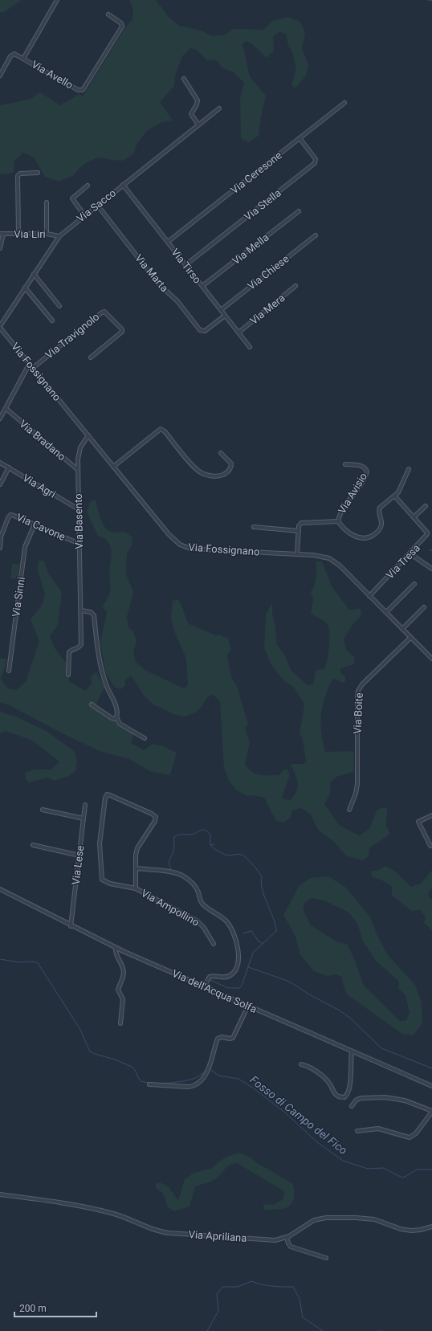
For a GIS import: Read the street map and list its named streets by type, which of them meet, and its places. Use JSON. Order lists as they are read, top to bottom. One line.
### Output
{"streets":{"street":["Via Avello","Via Ceresone","Via Stella","Via Sacco","Via Liri","Via Mella","Via Tirso","Via Chiese","Via Marta","Via Mera","Via Travignolo","Via Fossignano","Via Bradano","Via Agri","Via Avisio","Via Basento","Via Cavone","Via Tresa","Via Sinni","Via Boite","Via Lese","Via Ampollino","Via dell'Acqua Solfa","Via Apriliana"]},"crossings":[["Via Ceresone","Via Stella"],["Via Ceresone","Via Tirso"],["Via Stella","Via Tirso"],["Via Sacco","Via Liri"],["Via Sacco","Via Tirso"],["Via Sacco","Via Marta"],["Via Sacco","Via Fossignano"],["Via Mella","Via Tirso"],["Via Tirso","Via Chiese"],["Via Tirso","Via Marta"],["Via Tirso","Via Mera"],["Via Travignolo","Via Fossignano"],["Via Fossignano","Via Basento"],["Via Fossignano","Via Tresa"],["Via Fossignano","Via Boite"],["Via Bradano","Via Basento"],["Via Agri","Via Basento"],["Via Avisio","Via Tresa"],["Via Basento","Via Cavone"],["Via Cavone","Via Sinni"],["Via Lese","Via dell'Acqua Solfa"],["Via Ampollino","Via dell'Acqua Solfa"]],"water":["Fosso di Campo del Fico"],"scale_bar":"200 m"}
